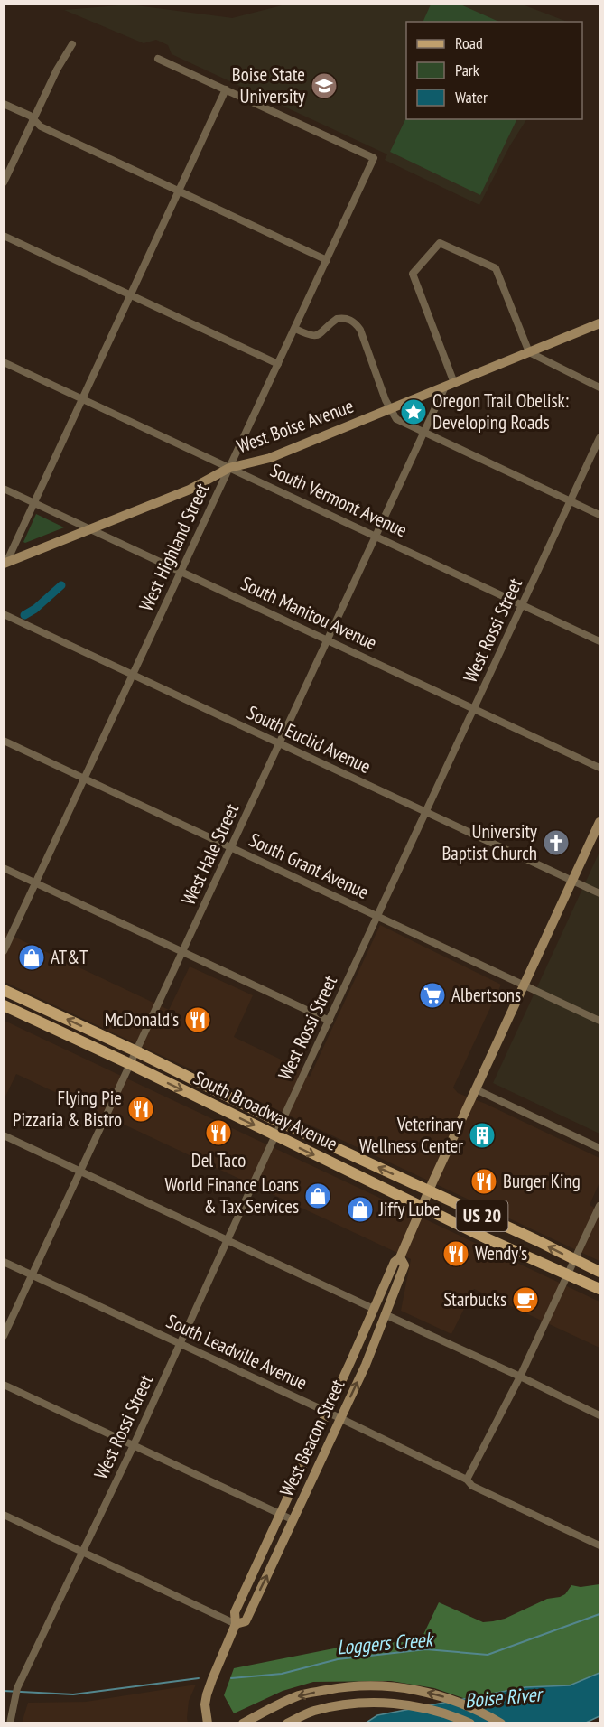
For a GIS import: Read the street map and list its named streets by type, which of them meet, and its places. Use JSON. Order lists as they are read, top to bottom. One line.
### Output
{"streets":{"main road":["South Broadway Avenue","US 20"],"street":["West Boise Avenue","South Vermont Avenue","West Highland Street","South Manitou Avenue","West Rossi Street","South Euclid Avenue","West Hale Street","South Grant Avenue","South Leadville Avenue","West Beacon Street"]},"crossings":[["West Boise Avenue","South Vermont Avenue"],["West Boise Avenue","West Highland Street"],["West Boise Avenue","South Manitou Avenue"],["West Boise Avenue","West Hale Street"],["South Vermont Avenue","West Highland Street"],["South Vermont Avenue","West Rossi Street"],["South Vermont Avenue","West Hale Street"],["West Highland Street","South Manitou Avenue"],["West Highland Street","South Euclid Avenue"],["West Highland Street","South Grant Avenue"],["South Manitou Avenue","West Rossi Street"],["South Manitou Avenue","West Hale Street"],["West Rossi Street","South Euclid Avenue"],["West Rossi Street","South Grant Avenue"],["West Rossi Street","South Broadway Avenue"],["West Rossi Street","South Leadville Avenue"],["South Euclid Avenue","West Hale Street"],["South Euclid Avenue","West Beacon Street"],["West Hale Street","South Grant Avenue"],["West Hale Street","South Broadway Avenue"],["West Hale Street","South Leadville Avenue"],["South Grant Avenue","West Beacon Street"],["South Broadway Avenue","West Beacon Street"],["South Leadville Avenue","West Beacon Street"]],"water":["Loggers Creek","Boise River"],"places":{"school or university":["Boise State University"],"place":["Oregon Trail Obelisk: Developing Roads"],"church":["University Baptist Church"],"shop":["AT&T","World Finance Loans & Tax Services","Jiffy Lube"],"supermarket":["Albertsons"],"restaurant":["McDonald's","Flying Pie Pizzaria & Bistro","Del Taco","Burger King","Wendy's"],"building":["Veterinary Wellness Center"],"cafe":["Starbucks"]},"legend":["Road","Park","Water"]}
